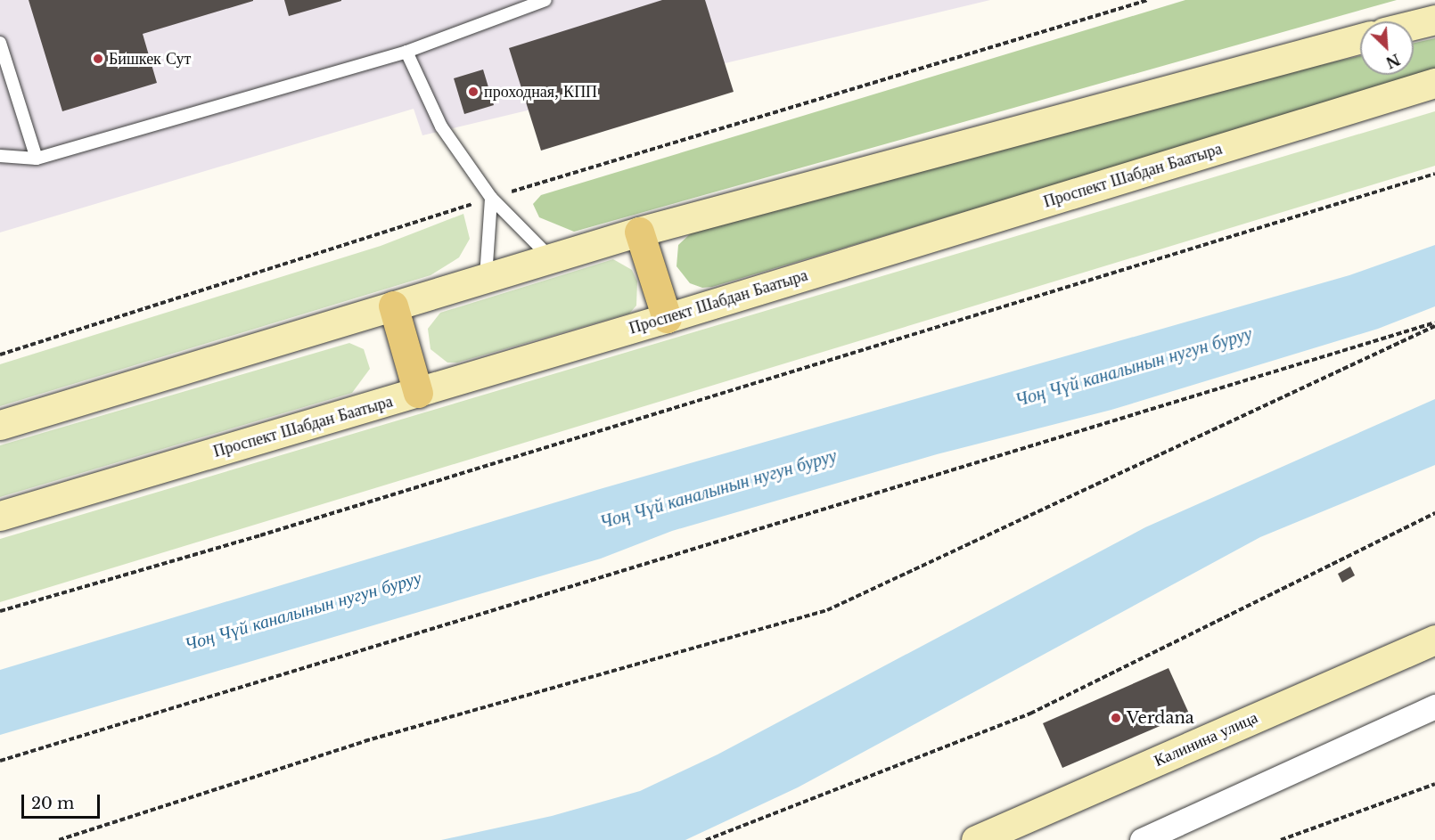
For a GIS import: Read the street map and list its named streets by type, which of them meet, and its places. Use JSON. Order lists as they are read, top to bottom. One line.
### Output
{"streets":{"main road":["Проспект Шабдан Баатыра","Калинина улица"]},"water":["Чоң Чүй каналынын нугун буруу"],"places":["Бишкек Сут","проходная, КПП","Verdana"],"scale_bar":"20 m","north":"bottom right"}
